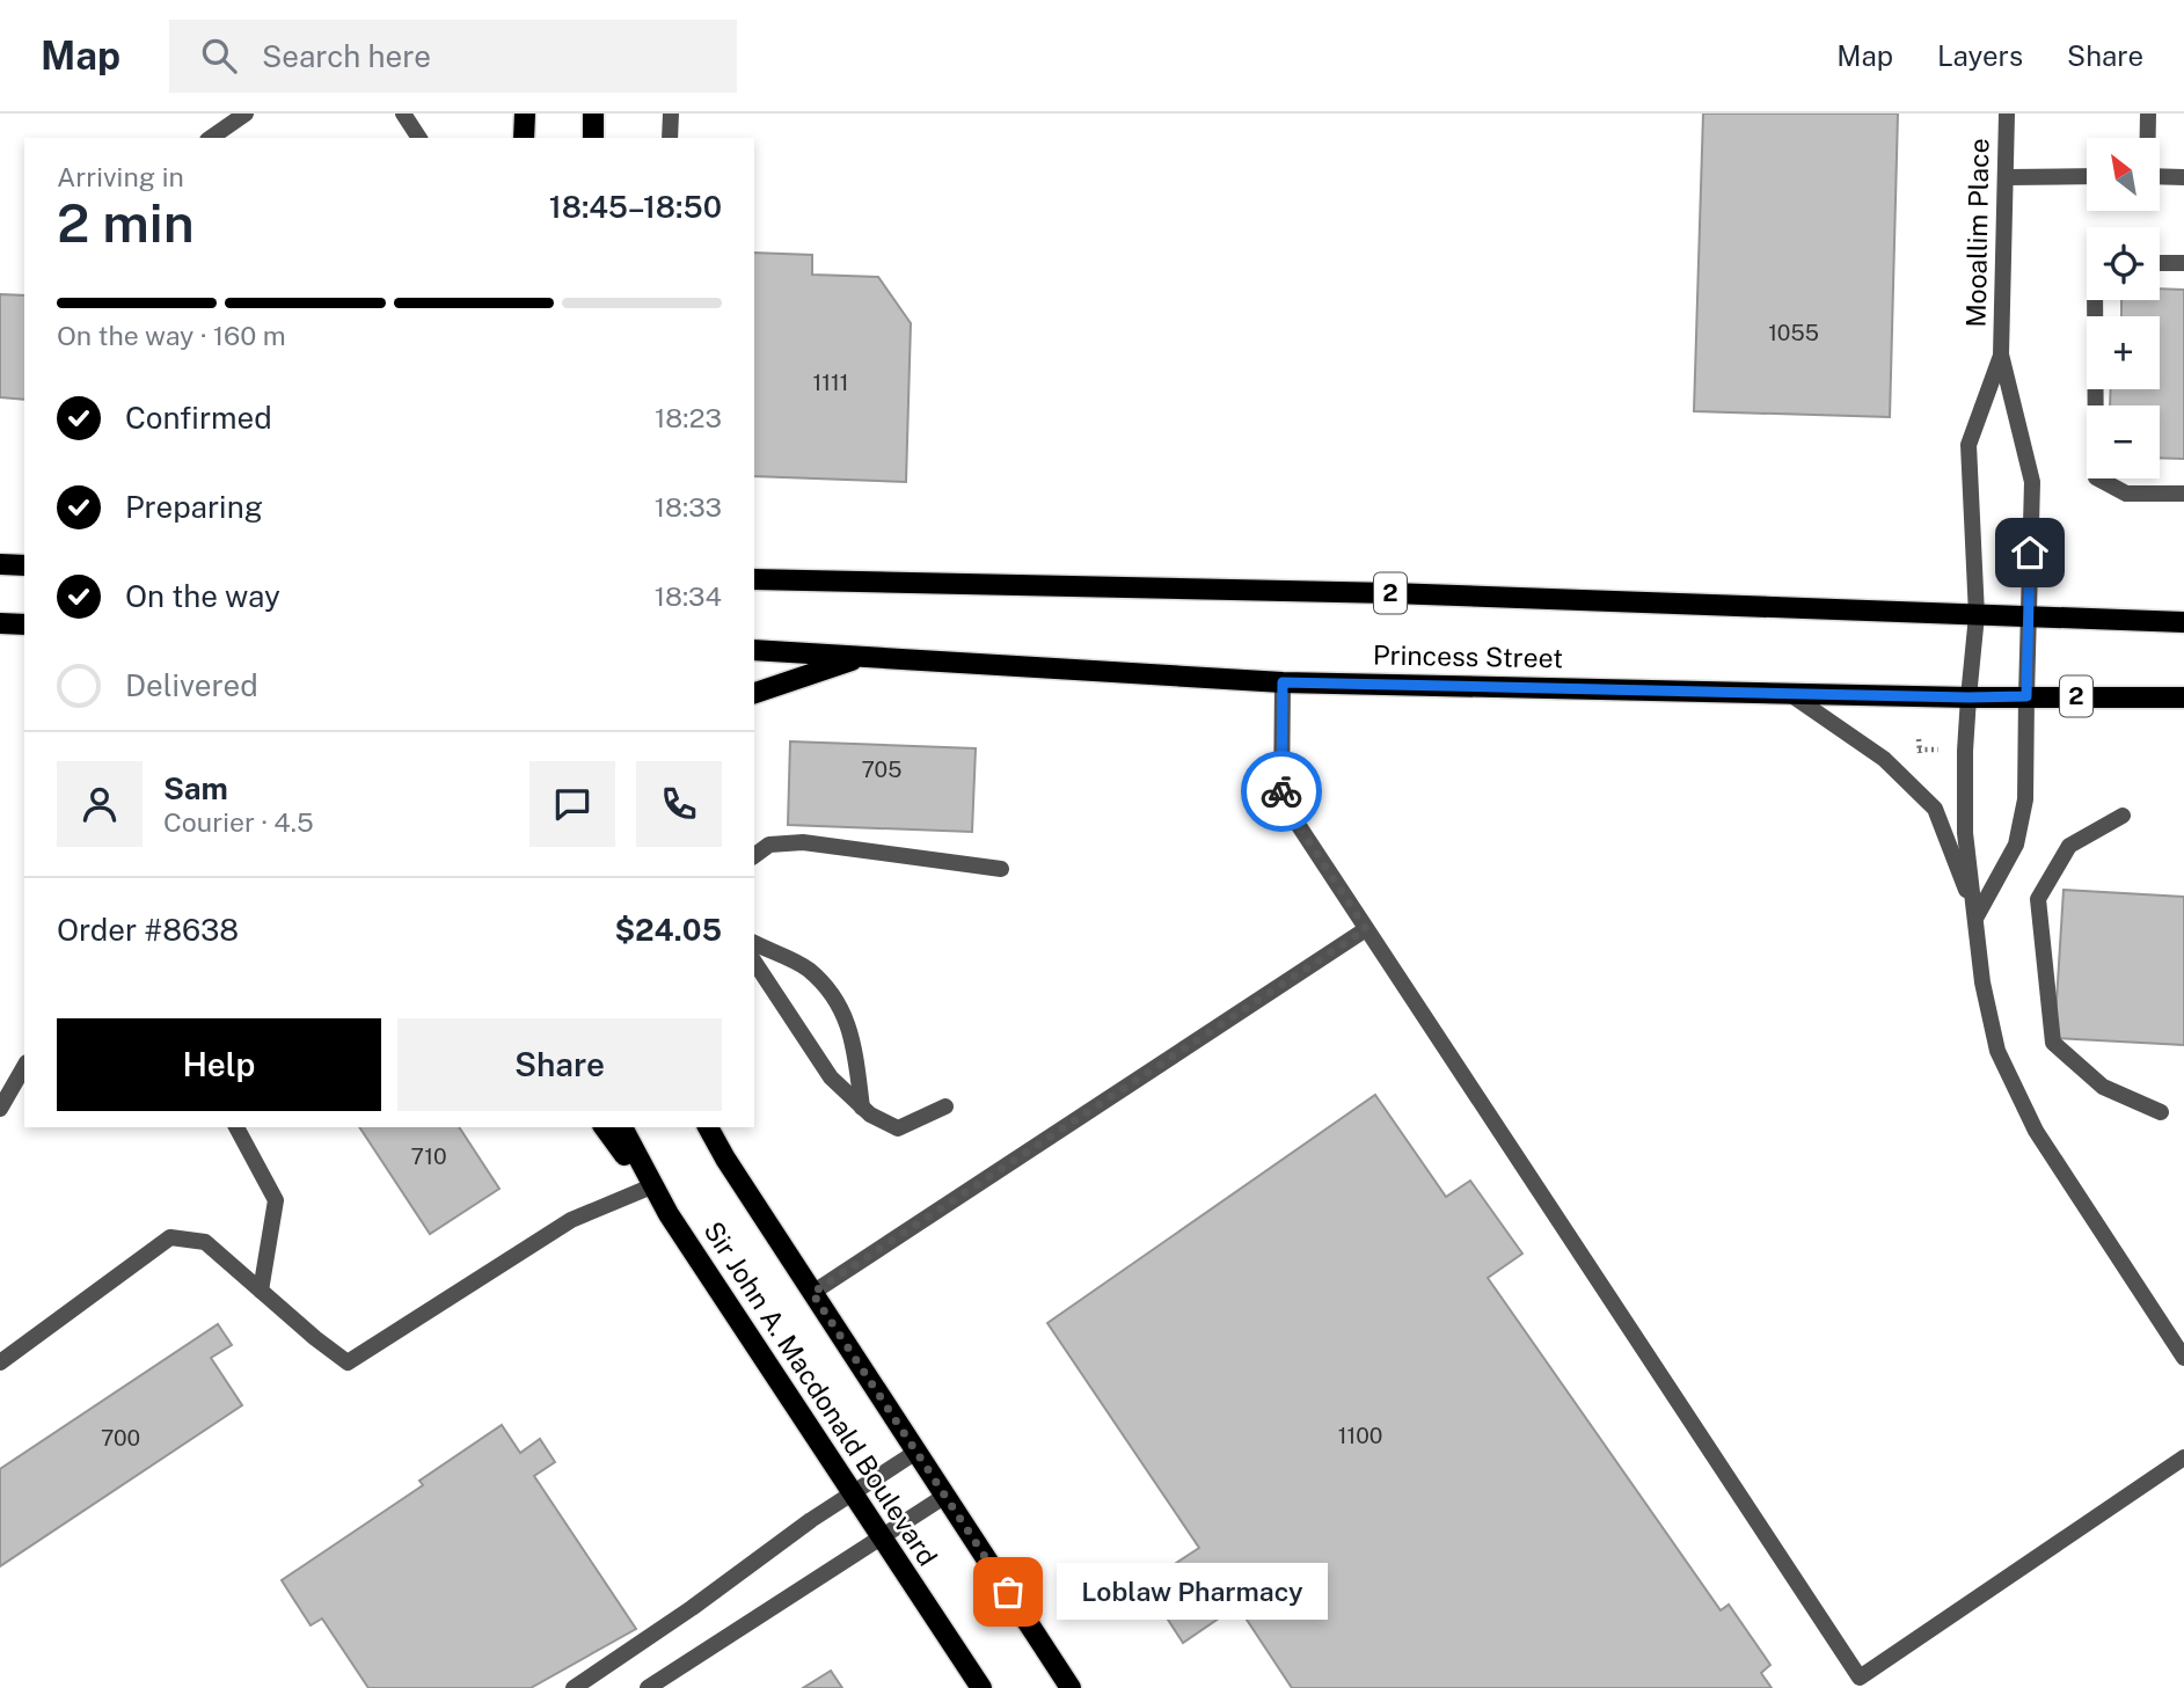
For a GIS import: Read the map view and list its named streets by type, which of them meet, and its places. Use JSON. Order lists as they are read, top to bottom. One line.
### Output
{"streets":{"main road":["2","Princess Street","Sir John A. Macdonald Boulevard"],"street":["Mooallim Place"]},"crossings":[["Mooallim Place","2"],["Mooallim Place","Princess Street"]],"places":["Loblaw Pharmacy"],"house_numbers":["1055","1111","705","710","1100","700"],"north":"top left","page":{"header":"Map","search":"Search here","nav":["Map","Layers","Share"],"map_buttons":["+","−"],"heading":["2 min","Arriving in","18:45–18:50"],"panel":["Sam","Courier · 4.5","Order #8638","$24.05"],"bar":"On the way · 160 m","list":[["Confirmed","18:23"],["Preparing","18:33"],["On the way","18:34"],"Delivered"],"buttons":["Help","Share"],"bubble":"Loblaw Pharmacy"}}
